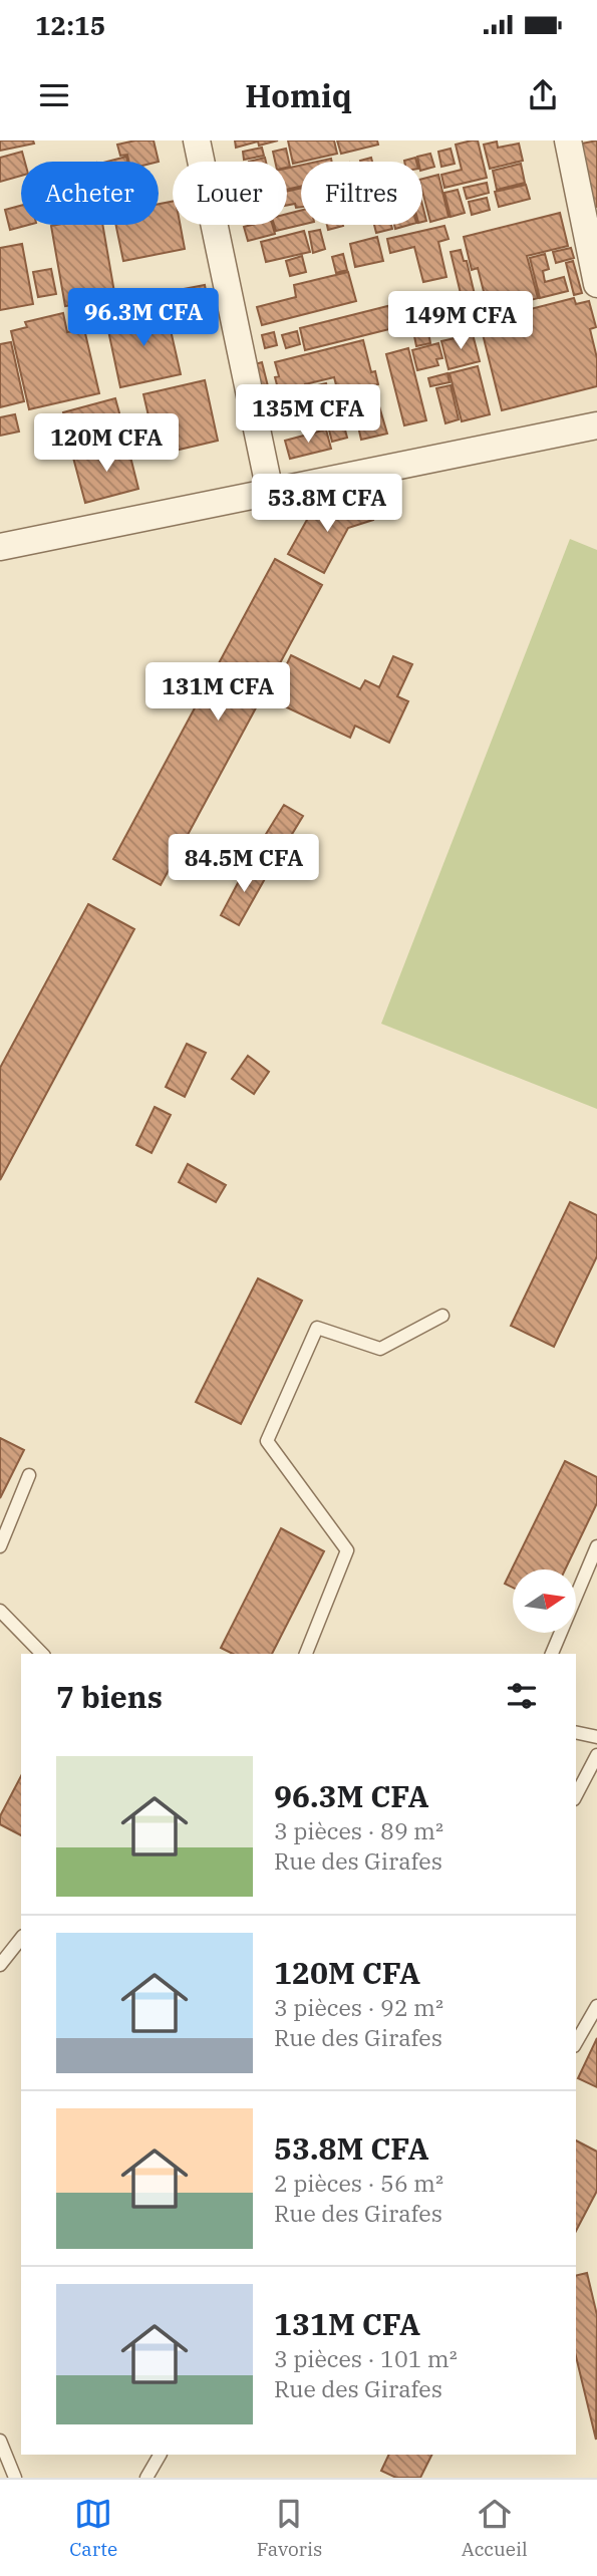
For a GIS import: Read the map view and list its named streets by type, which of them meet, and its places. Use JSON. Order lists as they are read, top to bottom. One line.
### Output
{"north":"right","page":{"status":"12:15","header":"Homiq","chip":["Acheter","Louer","Filtres"],"price":["96.3M CFA","149M CFA","135M CFA","120M CFA","53.8M CFA","131M CFA","84.5M CFA"],"heading":"7 biens","list":[{"name":"96.3M CFA","note":"3 pièces · 89 m² · Rue des Girafes"},{"name":"120M CFA","note":"3 pièces · 92 m² · Rue des Girafes"},{"name":"53.8M CFA","note":"2 pièces · 56 m² · Rue des Girafes"},{"name":"131M CFA","note":"3 pièces · 101 m² · Rue des Girafes"}],"tabs":["Carte","Favoris","Accueil"]}}
